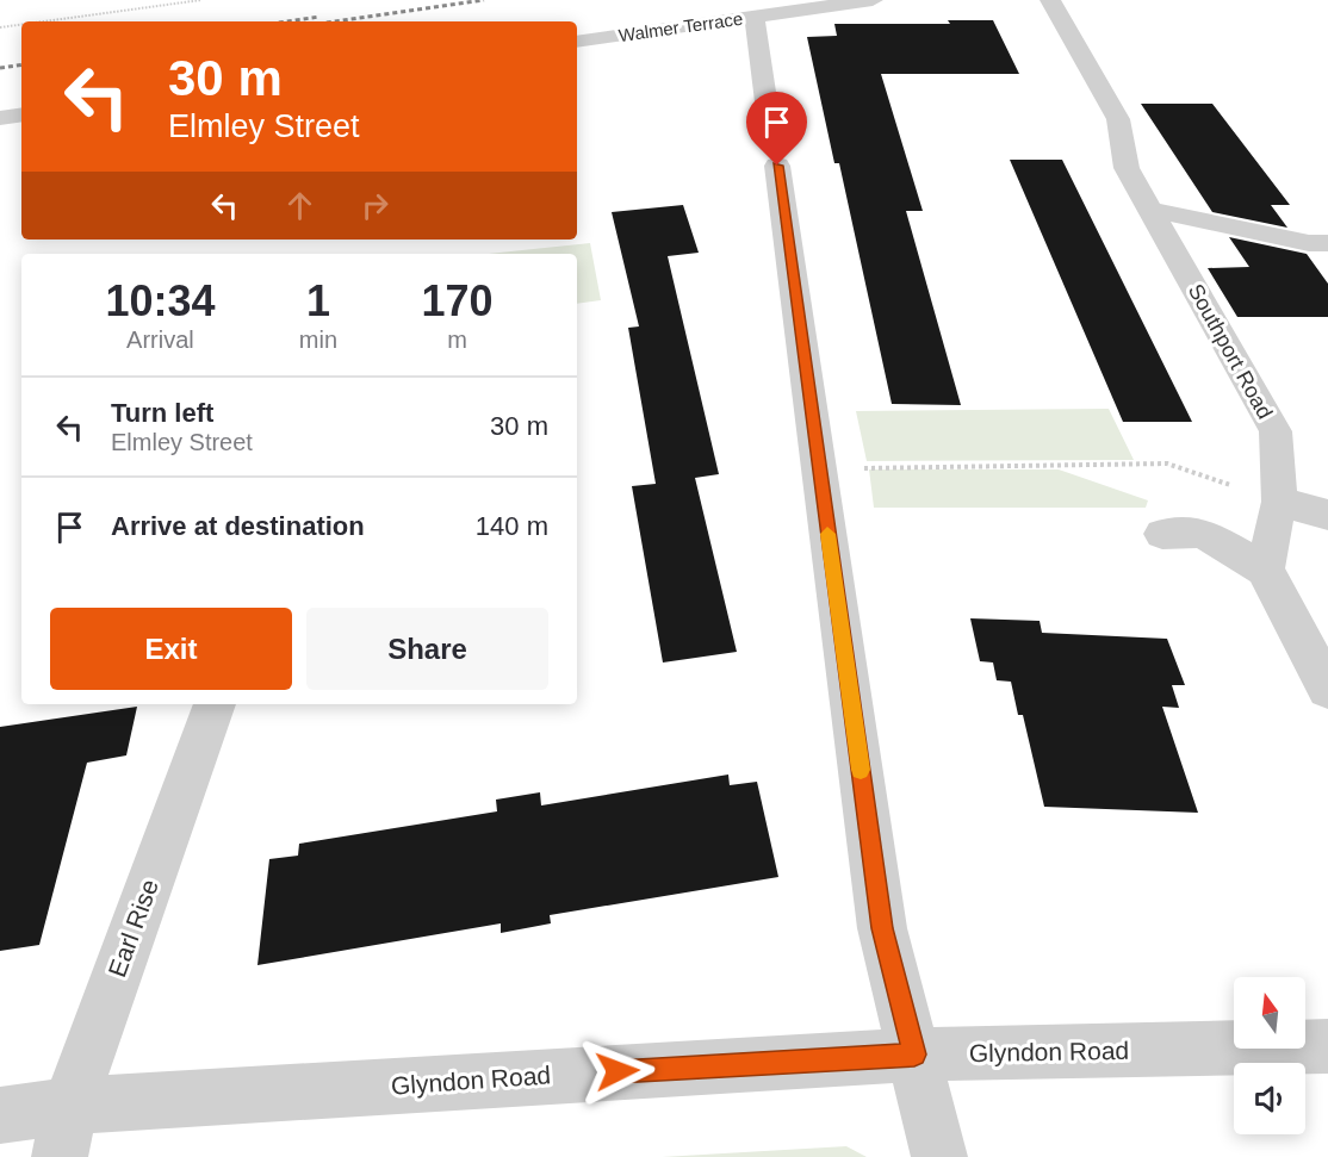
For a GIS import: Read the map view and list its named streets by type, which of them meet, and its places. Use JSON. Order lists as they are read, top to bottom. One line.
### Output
{"streets":{"street":["Walmer Terrace","Southport Road","Earl Rise","Glyndon Road"]},"crossings":[["Earl Rise","Glyndon Road"]],"north":"top","page":{"turn":["30 m","Elmley Street"],"eta":["10:34","Arrival","1","min","170","m"],"list":[{"name":"Turn left","note":"Elmley Street","value":"30 m"},{"name":"Arrive at destination","value":"140 m"}],"buttons":["Exit","Share"]}}
